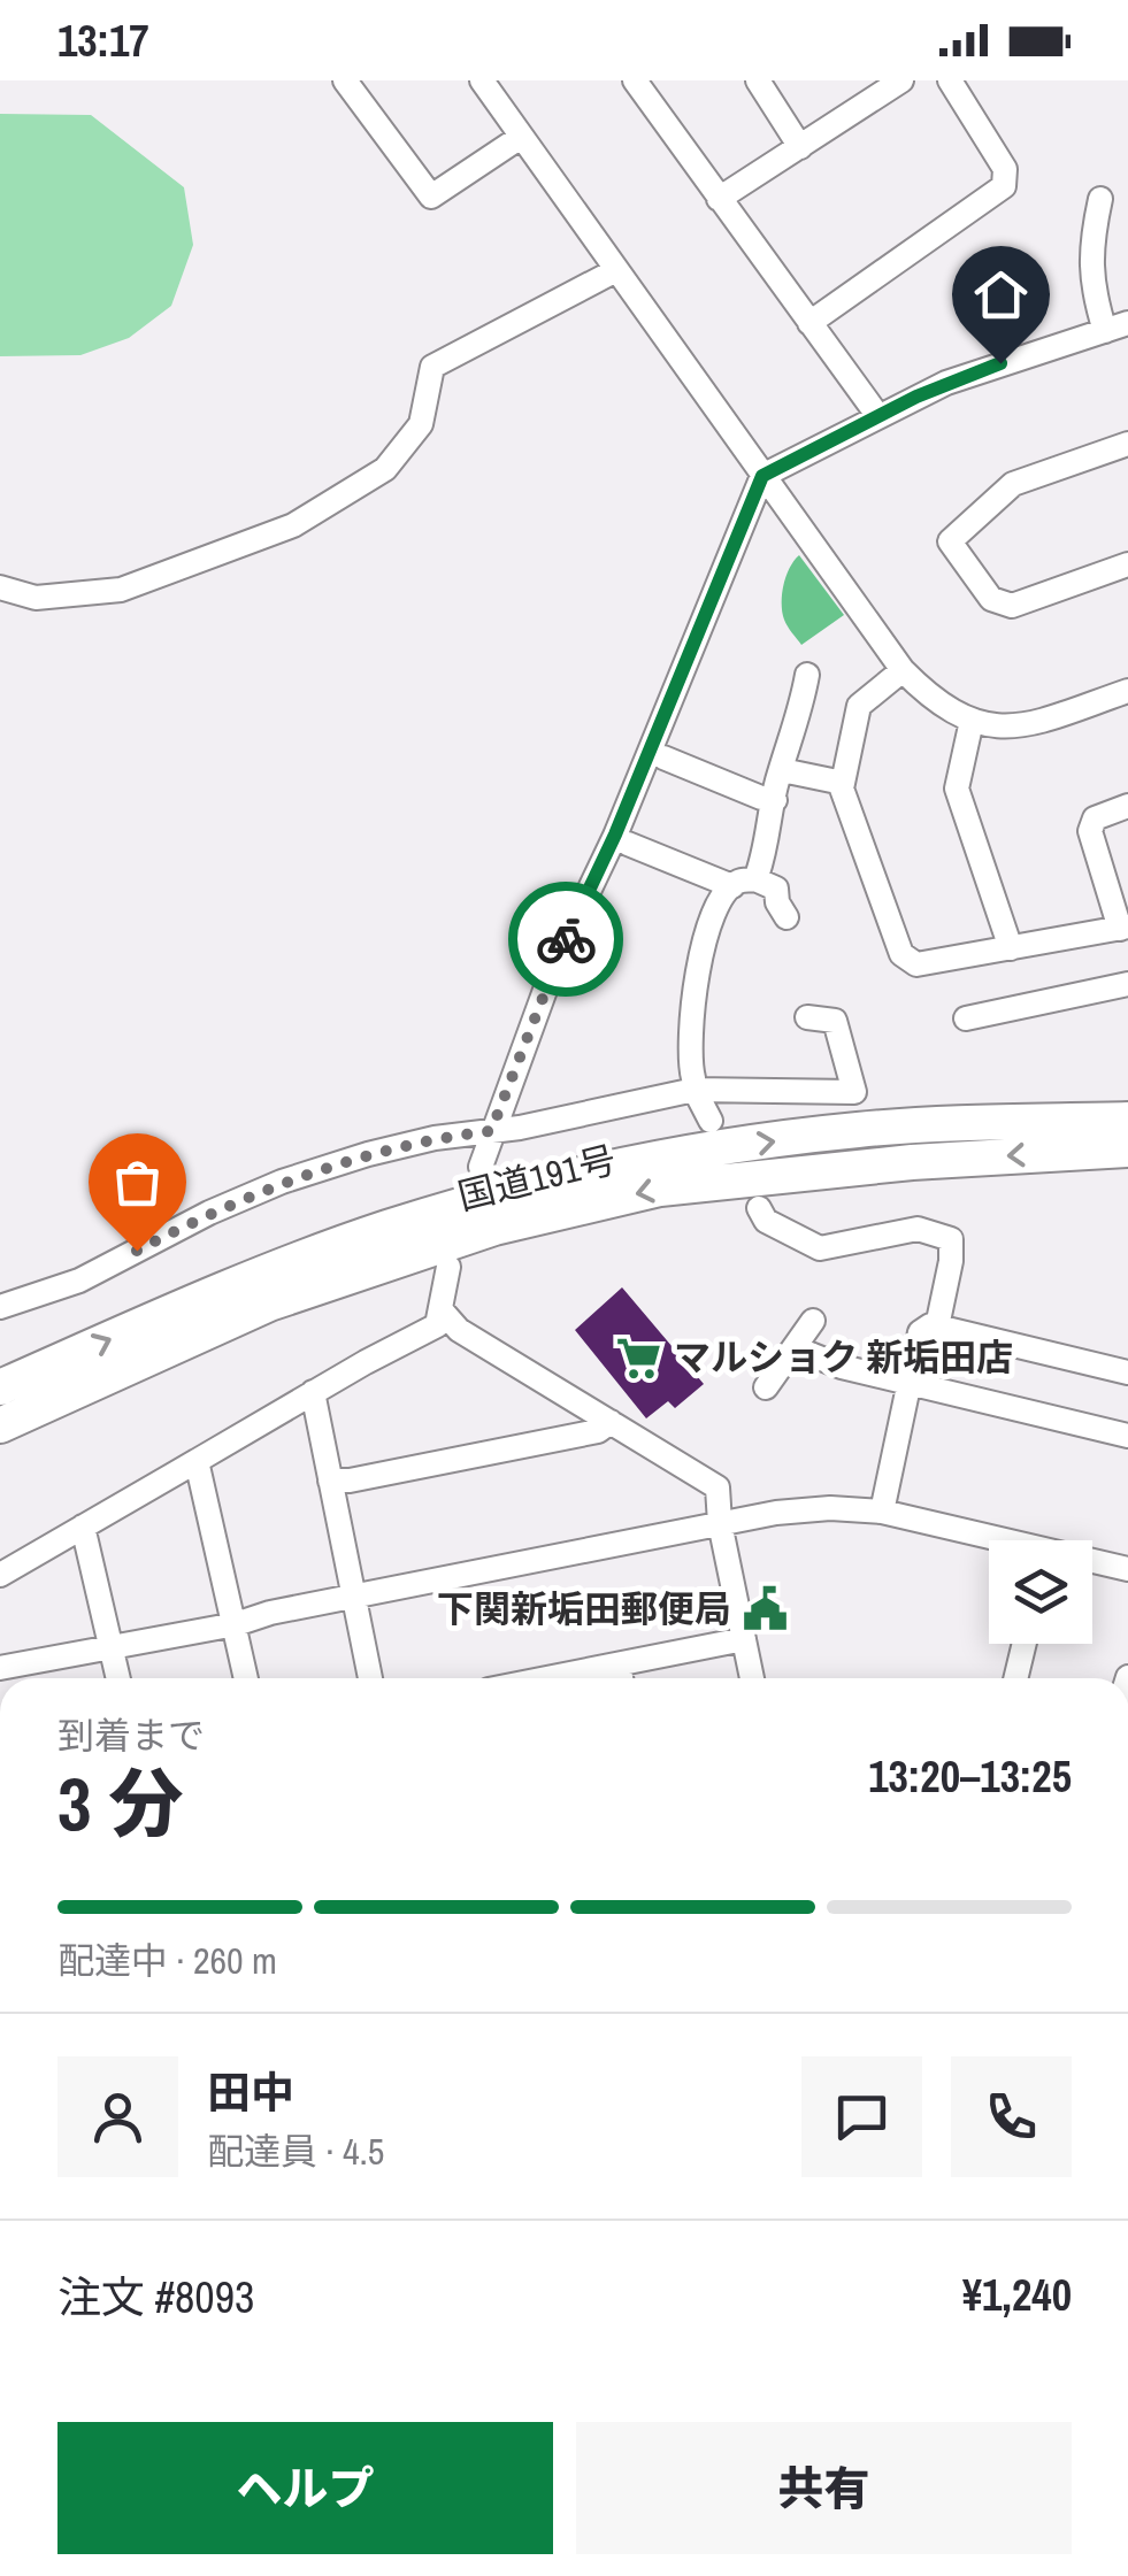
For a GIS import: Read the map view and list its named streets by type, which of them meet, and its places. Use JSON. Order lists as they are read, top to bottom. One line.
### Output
{"streets":{"highway":["国道191号"]},"places":{"supermarket":["マルショク 新垢田店"],"public building":["下関新垢田郵便局"]},"page":{"status":"13:17","heading":["3 分","到着まで","13:20–13:25"],"panel":["田中","配達員 · 4.5","注文 #8093","¥1,240"],"bar":"配達中 · 260 m","buttons":["ヘルプ","共有"]}}
